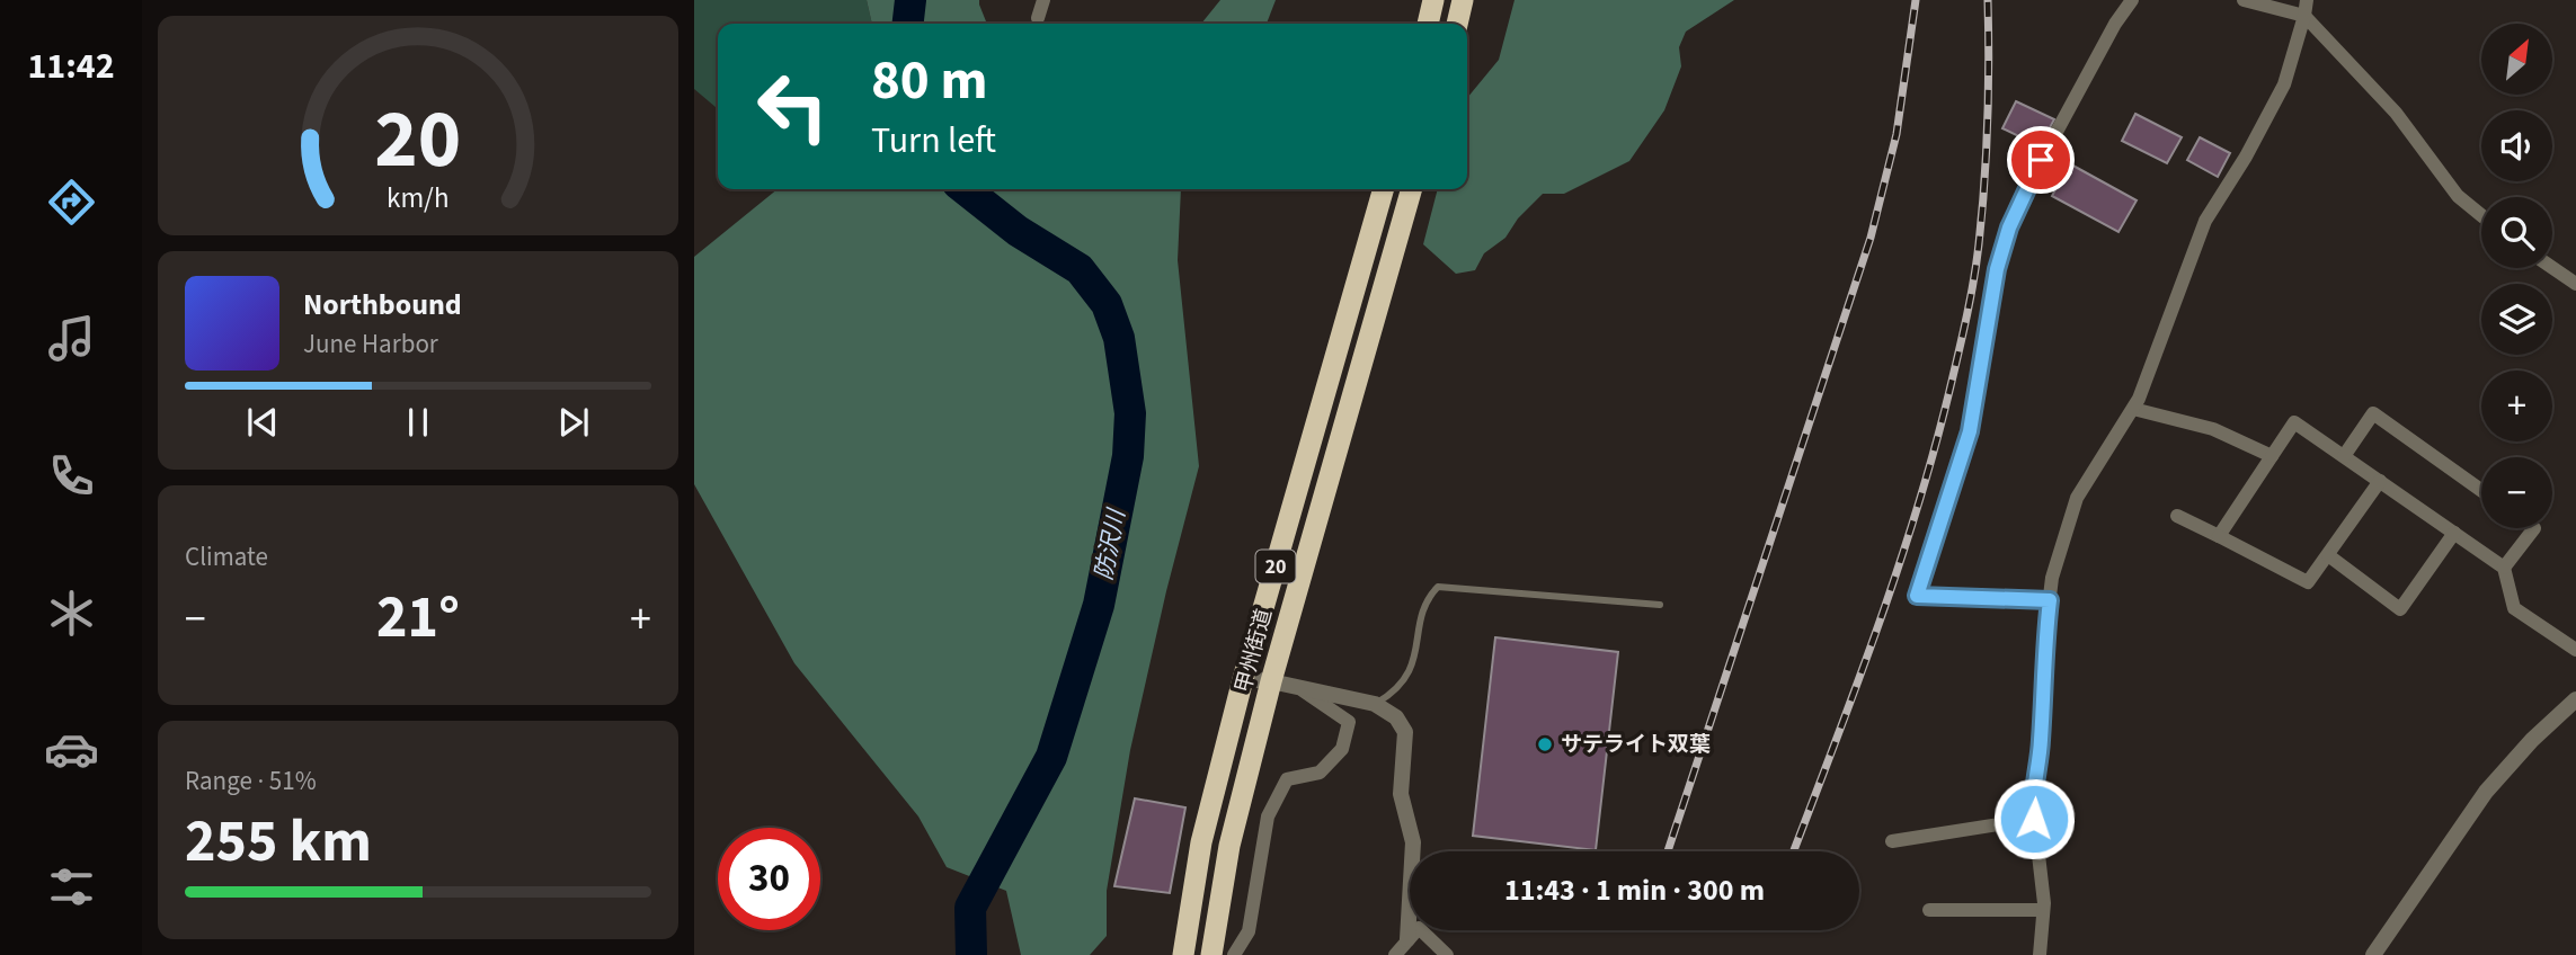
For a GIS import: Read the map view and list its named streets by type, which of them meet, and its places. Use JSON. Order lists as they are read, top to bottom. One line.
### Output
{"streets":{"highway":["20","甲州街道"]},"water":["防沢川"],"places":["サテライト双葉"],"north":"top right","page":{"tabs":"11:42","map_buttons":["+","−"],"turn":["80 m","Turn left"],"song":["Northbound","June Harbor"],"tile":["Climate",["Range · 51%","255 km"]],"heat":["−","21°","+"],"limit":"30","trip":"11:43 · 1 min · 300 m","gauge":["20","km/h"]}}
